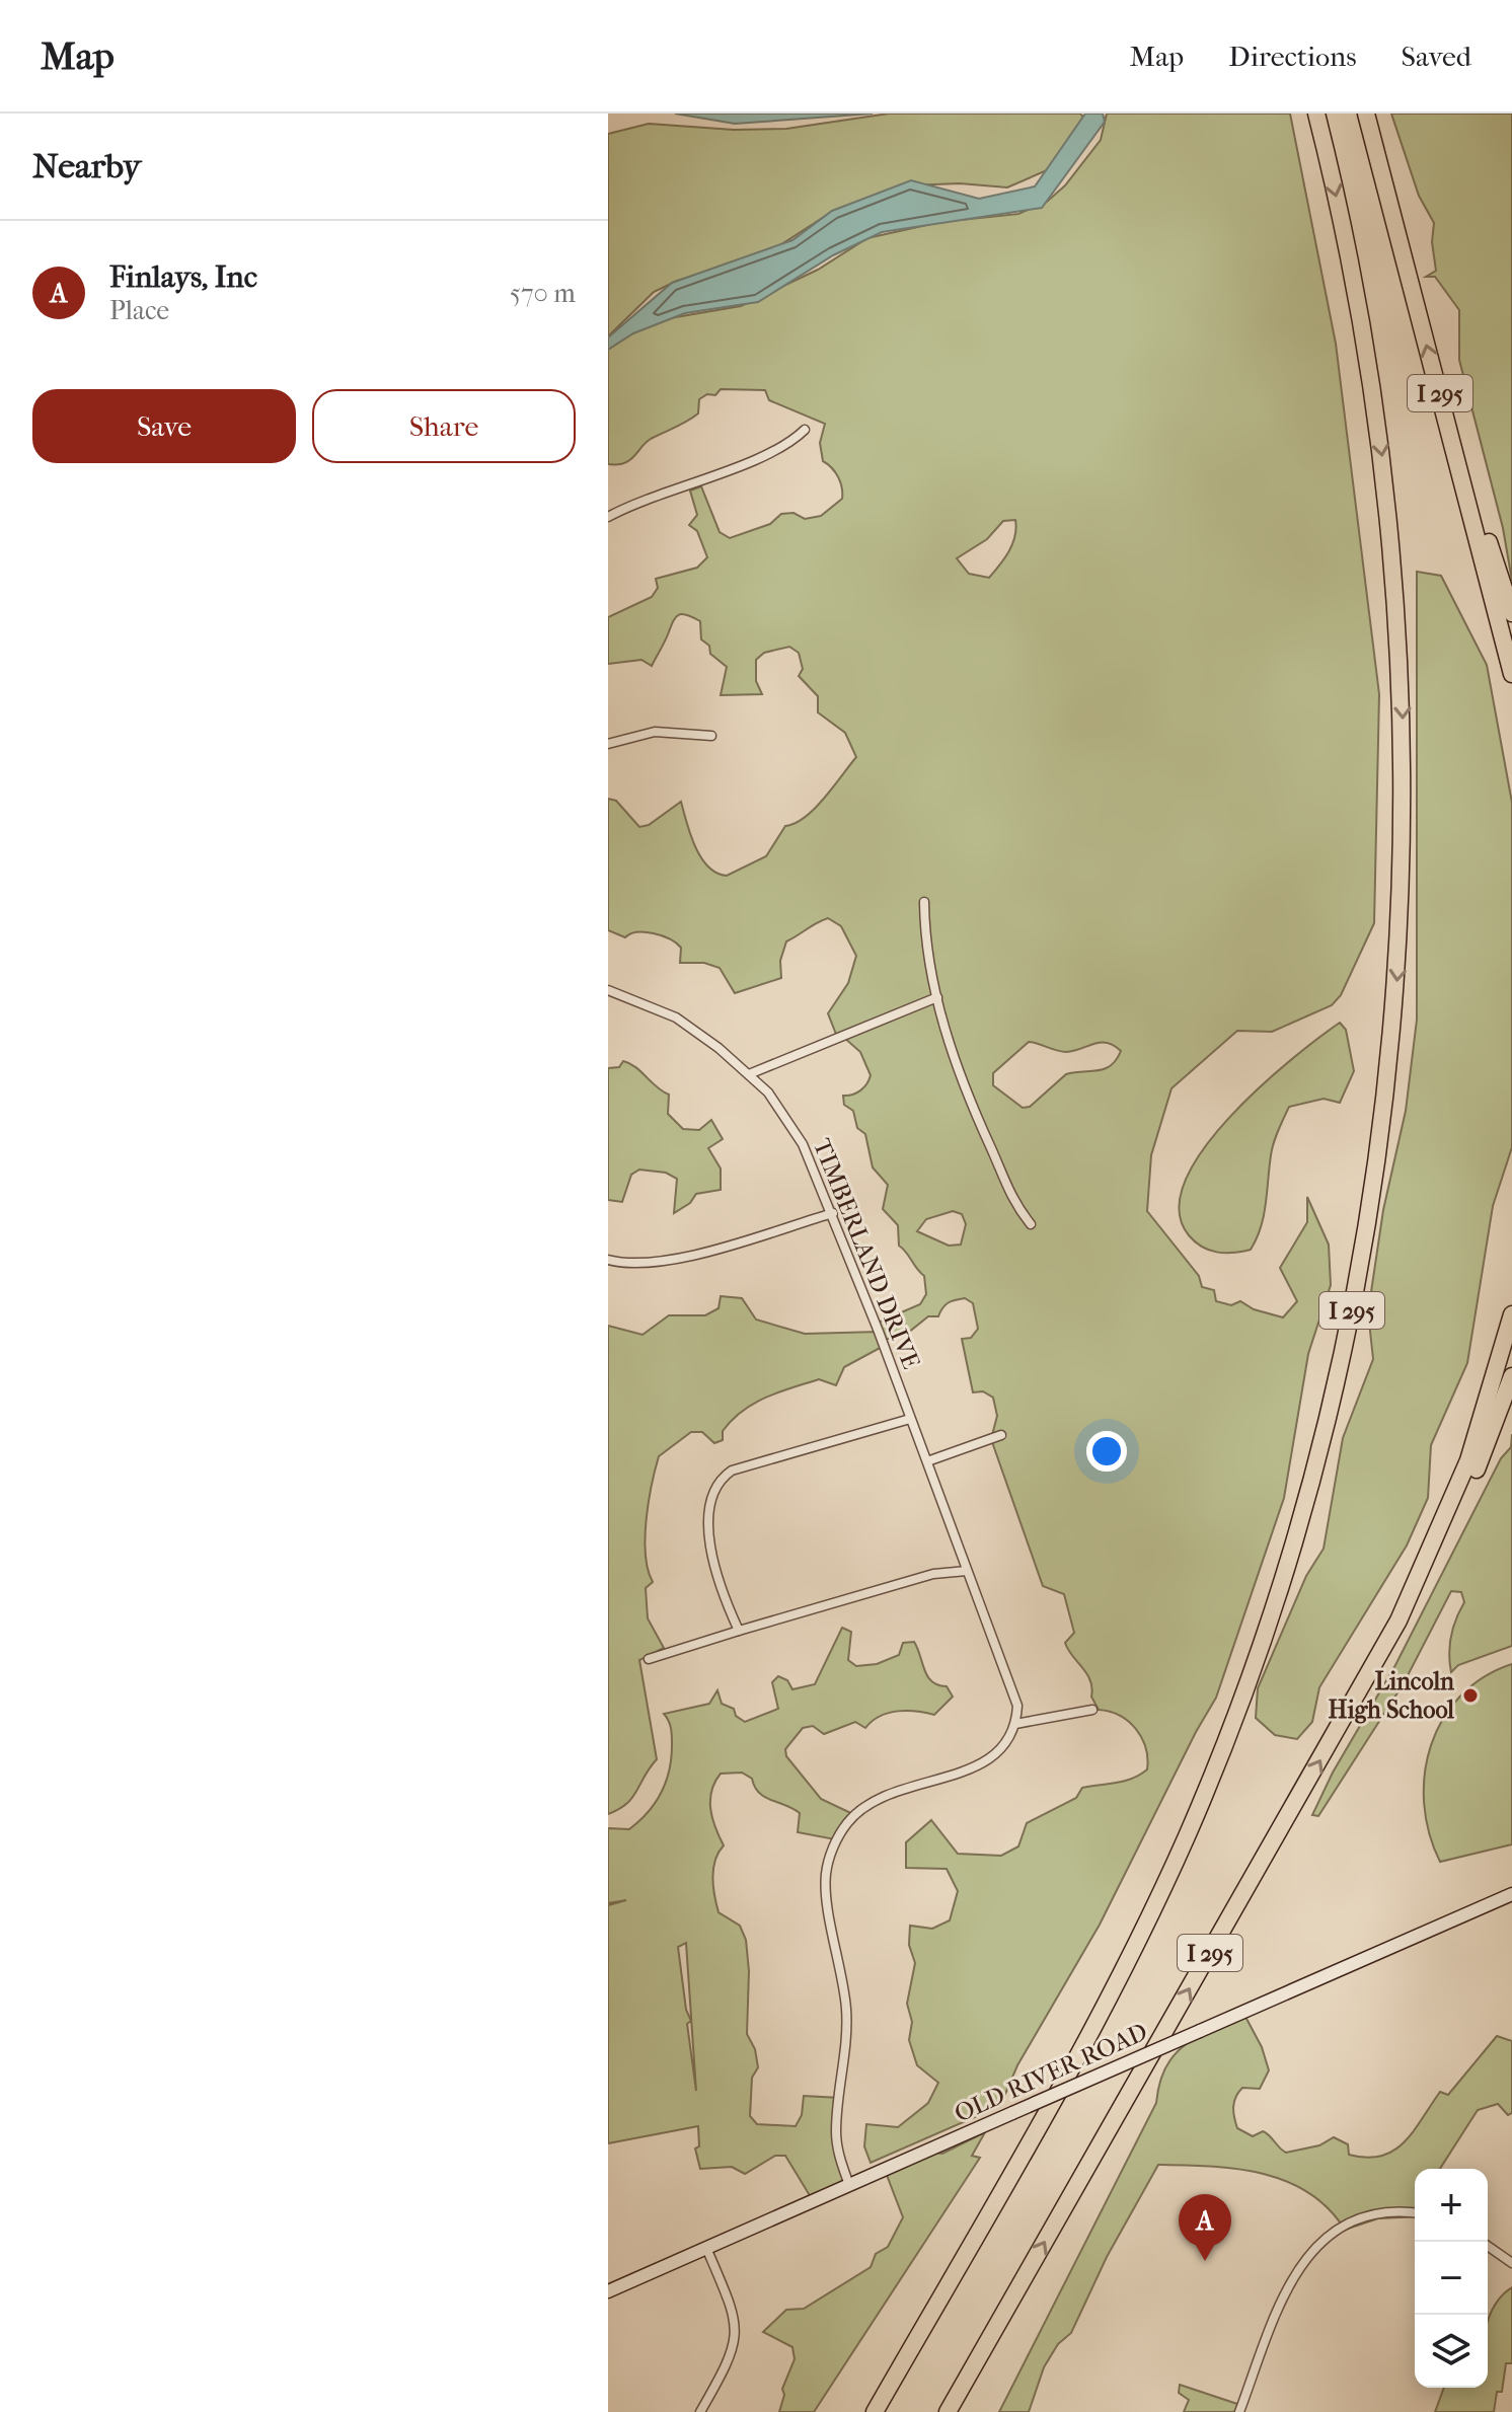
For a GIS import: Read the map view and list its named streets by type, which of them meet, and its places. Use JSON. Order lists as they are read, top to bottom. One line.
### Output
{"streets":{"highway":["I 295"],"main road":["OLD RIVER ROAD"],"street":["TIMBERLAND DRIVE"]},"places":["Lincoln High School"],"page":{"header":"Map","nav":["Map","Directions","Saved"],"heading":"Nearby","list":[{"mark":"A","name":"Finlays, Inc","note":"Place","value":"570 m"}],"buttons":["Save","Share"],"map_buttons":["+","−"],"pins":"A"}}
